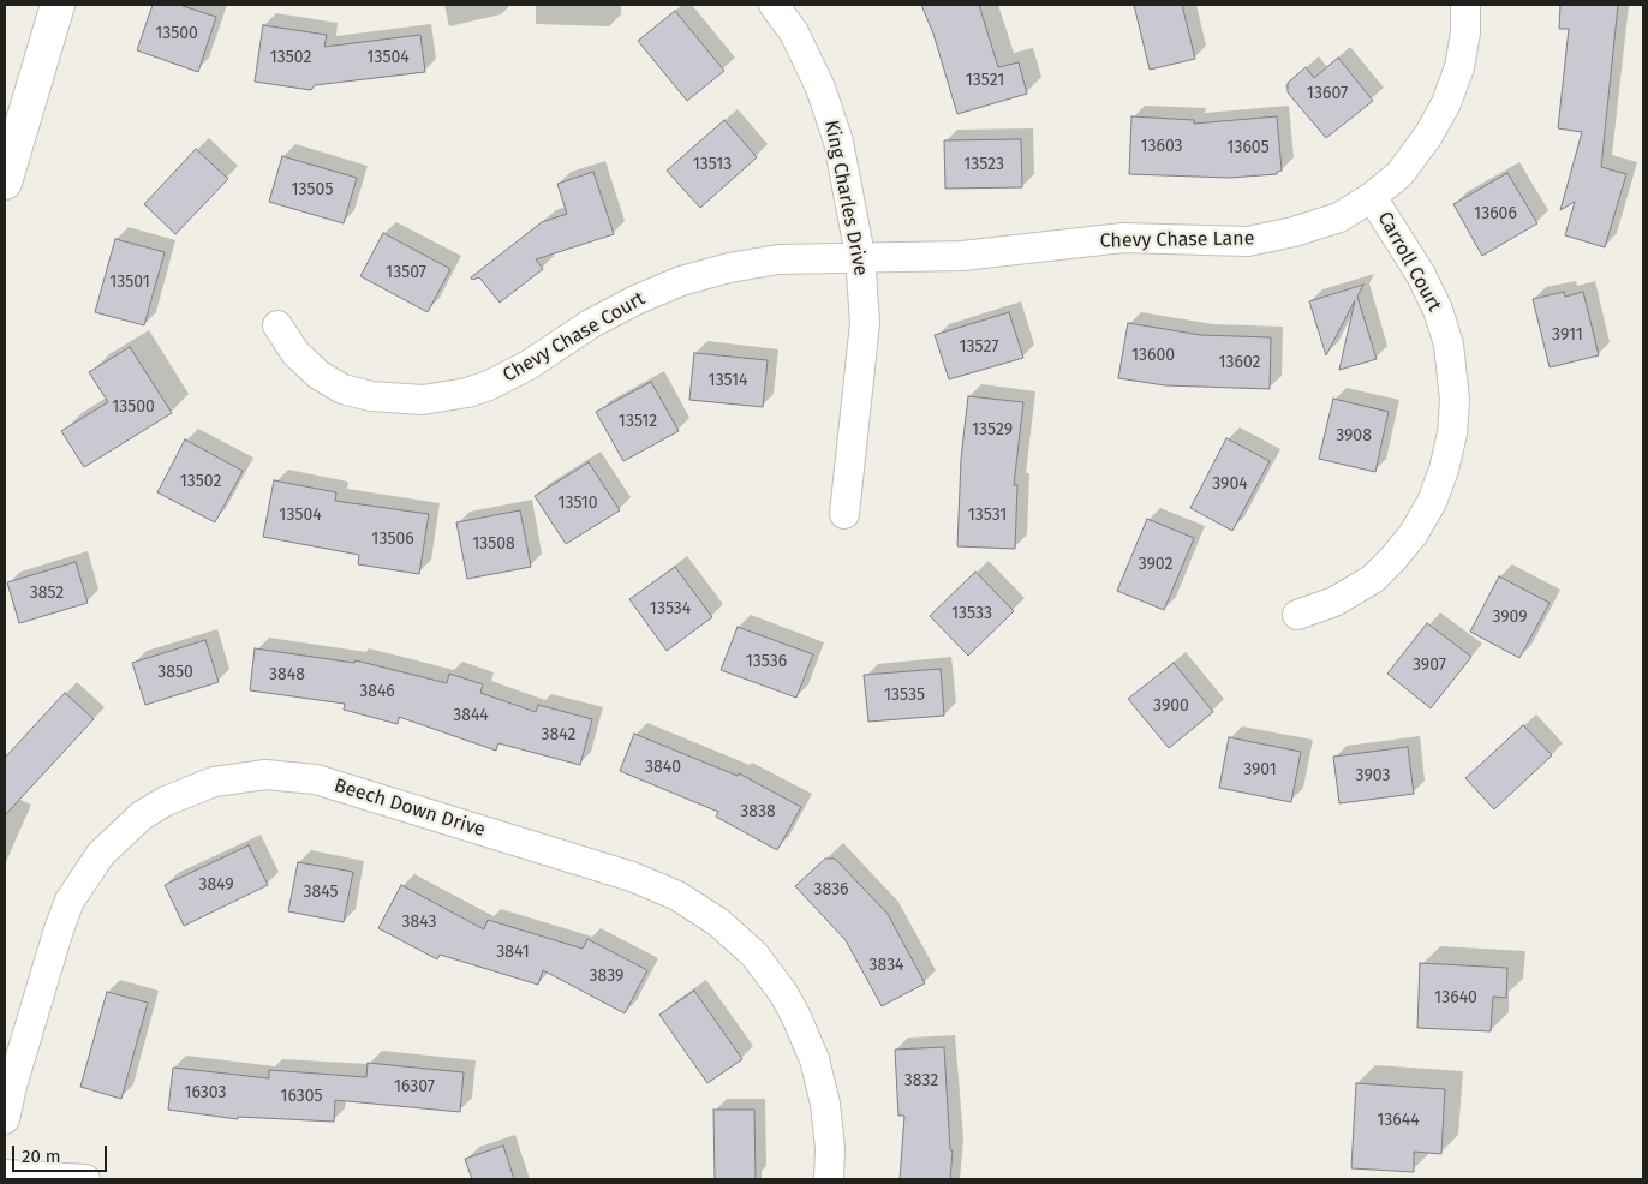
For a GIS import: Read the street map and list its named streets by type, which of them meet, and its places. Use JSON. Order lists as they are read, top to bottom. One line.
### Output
{"streets":{"street":["King Charles Drive","Chevy Chase Lane","Carroll Court","Chevy Chase Court","Beech Down Drive"]},"crossings":[["King Charles Drive","Chevy Chase Lane"],["King Charles Drive","Chevy Chase Court"],["Chevy Chase Lane","Carroll Court"],["Chevy Chase Lane","Chevy Chase Court"]],"house_numbers":["13500","13502","13504","13521","13607","13603","13605","13513","13523","13505","13606","13507","13501","3911","13527","13600","13602","13514","13500","13512","13529","3908","13502","3904","13510","13504","13531","13506","13508","3902","3852","13534","13533","3909","13536","3907","3850","3848","3846","13535","3900","3844","3842","3840","3901","3903","3838","3849","3836","3845","3843","3841","3834","3839","13640","3832","16307","16303","16305","13644"],"scale_bar":"20 m"}
